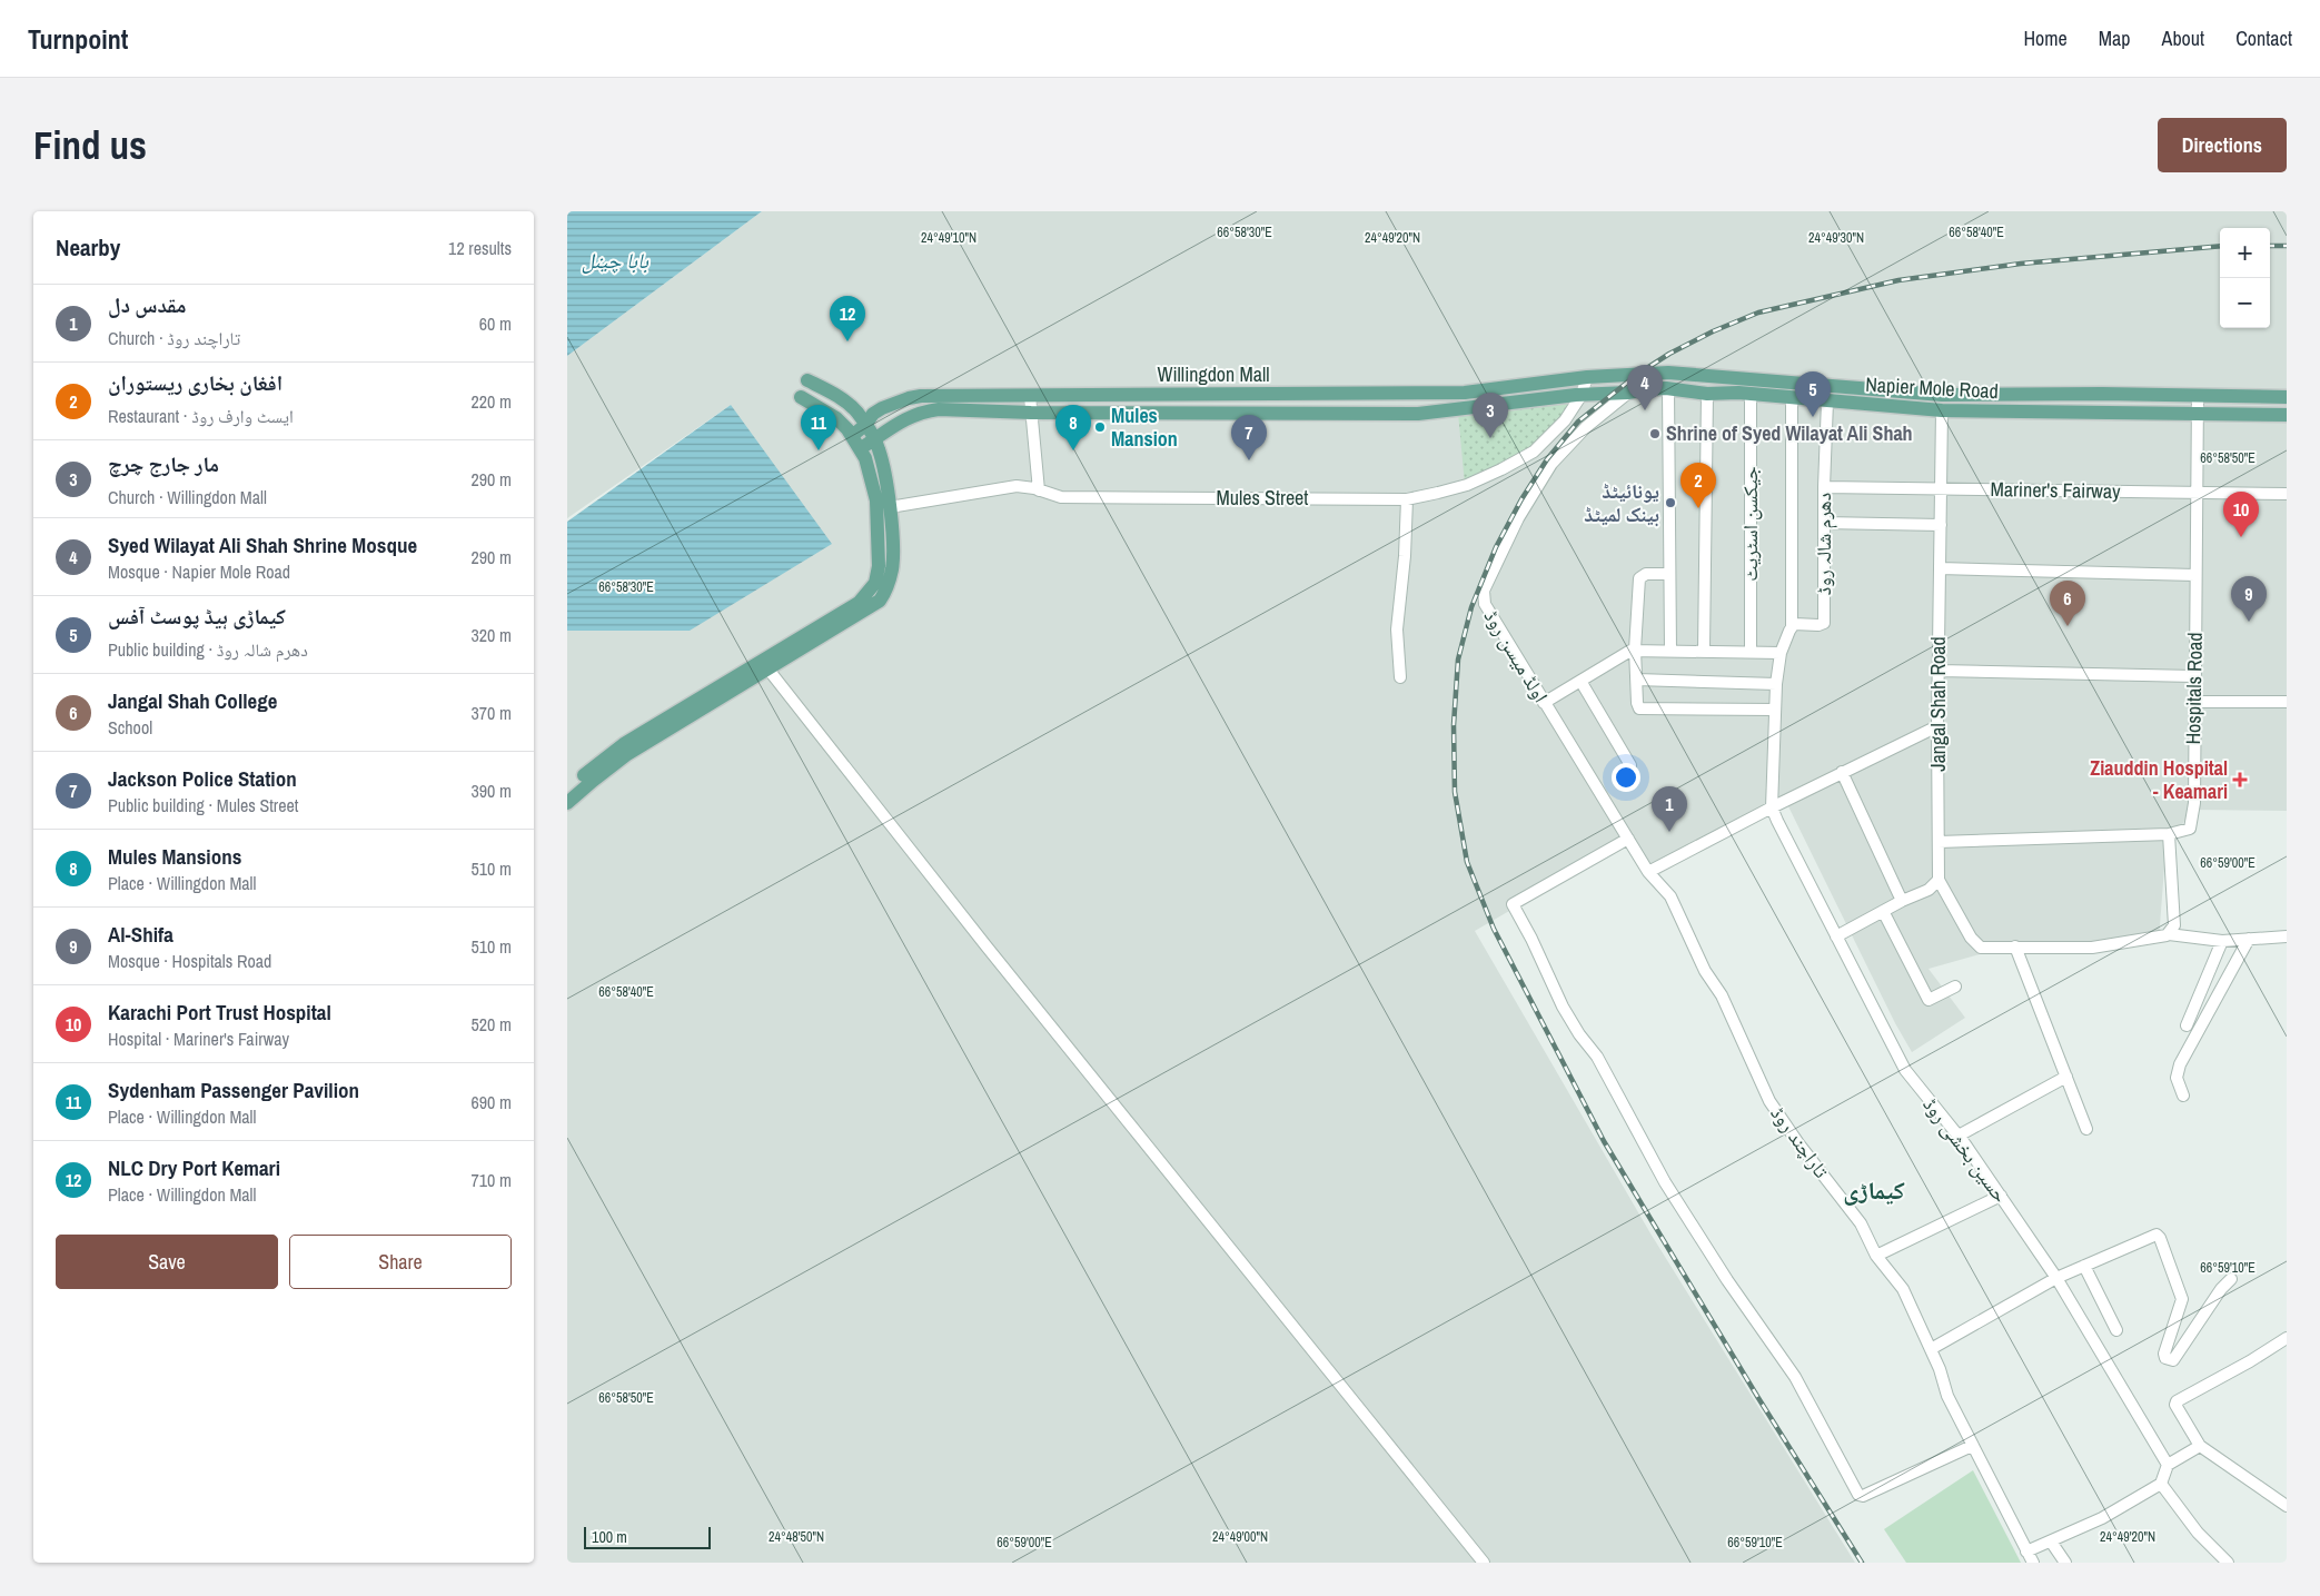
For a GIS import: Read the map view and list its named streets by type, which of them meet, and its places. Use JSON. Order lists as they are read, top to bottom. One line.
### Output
{"streets":{"main road":["Willingdon Mall","Napier Mole Road"],"street":["Mariner's Fairway","Mules Street","جیکسن اسٹریٹ","دھرم شالہ روڈ","اولڈ میسن روڈ","Hospitals Road","Jangal Shah Road","تاراچند روڈ","حسین بخشی روڈ"]},"crossings":[["Willingdon Mall","Napier Mole Road"],["Willingdon Mall","Mules Street"],["Napier Mole Road","Mules Street"],["Napier Mole Road","جیکسن اسٹریٹ"],["Napier Mole Road","دھرم شالہ روڈ"],["Napier Mole Road","اولڈ میسن روڈ"],["Napier Mole Road","Hospitals Road"],["Napier Mole Road","Jangal Shah Road"],["Mariner's Fairway","دھرم شالہ روڈ"],["Mariner's Fairway","Hospitals Road"],["Mariner's Fairway","Jangal Shah Road"],["اولڈ میسن روڈ","تاراچند روڈ"],["Hospitals Road","Jangal Shah Road"]],"districts":["کیماڑی"],"water":["بابا چینل"],"places":{"other":["Mules Mansion","Shrine of Syed Wilayat Ali Shah","یونائیٹڈ بینک لمیٹڈ"],"health":["Ziauddin Hospital - Keamari"]},"scale_bar":"100 m","page":{"header":"Turnpoint","nav":["Home","Map","About","Contact"],"buttons":["Directions",["Save","Share"]],"title":"Find us","heading":["Nearby","12 results"],"map_buttons":["+","−"],"list":[{"mark":"1","name":"مقدس دل","note":"Church · تاراچند روڈ","value":"60 m"},{"mark":"2","name":"افغان بخاری ریستوران","note":"Restaurant · ایسٹ وارف روڈ","value":"220 m"},{"mark":"3","name":"مار جارج چرچ","note":"Church · Willingdon Mall","value":"290 m"},{"mark":"4","name":"Syed Wilayat Ali Shah Shrine Mosque","note":"Mosque · Napier Mole Road","value":"290 m"},{"mark":"5","name":"کیماڑی ہیڈ پوسٹ آفس","note":"Public building · دھرم شالہ روڈ","value":"320 m"},{"mark":"6","name":"Jangal Shah College","note":"School","value":"370 m"},{"mark":"7","name":"Jackson Police Station","note":"Public building · Mules Street","value":"390 m"},{"mark":"8","name":"Mules Mansions","note":"Place · Willingdon Mall","value":"510 m"},{"mark":"9","name":"Al-Shifa","note":"Mosque · Hospitals Road","value":"510 m"},{"mark":"10","name":"Karachi Port Trust Hospital","note":"Hospital · Mariner's Fairway","value":"520 m"},{"mark":"11","name":"Sydenham Passenger Pavilion","note":"Place · Willingdon Mall","value":"690 m"},{"mark":"12","name":"NLC Dry Port Kemari","note":"Place · Willingdon Mall","value":"710 m"}],"pins":["12","4","5","3","8","11","7","2","10","9","6","1"],"scale":"100 m"},"coordinates":["66°58'30\"E","66°58'40\"E","24°49'10\"N","24°49'20\"N","24°49'30\"N","66°58'50\"E","66°59'00\"E","66°59'10\"E","24°48'50\"N","24°49'00\"N"]}
